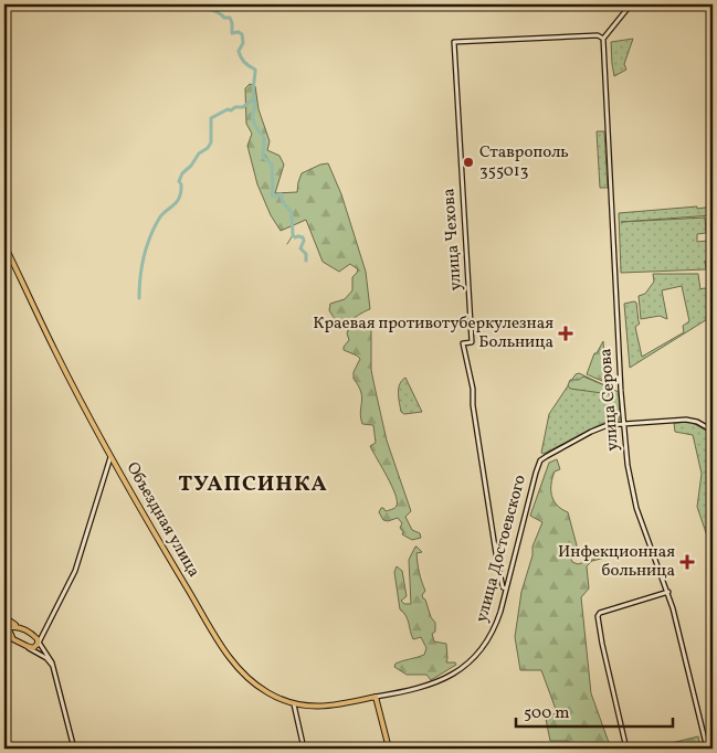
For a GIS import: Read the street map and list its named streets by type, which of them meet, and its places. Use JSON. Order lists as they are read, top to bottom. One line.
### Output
{"streets":{"main road":["Объездная улица"],"street":["улица Чехова","улица Серова","улица Достоевского"]},"crossings":[["улица Чехова","улица Серова"],["улица Чехова","улица Достоевского"],["улица Серова","улица Достоевского"],["Объездная улица","улица Достоевского"]],"districts":["ТУАПСИНКА"],"places":{"other":["Ставрополь 355013"],"health":["Краевая противотуберкулезная Больница","Инфекционная больница"]},"scale_bar":"500 m"}
